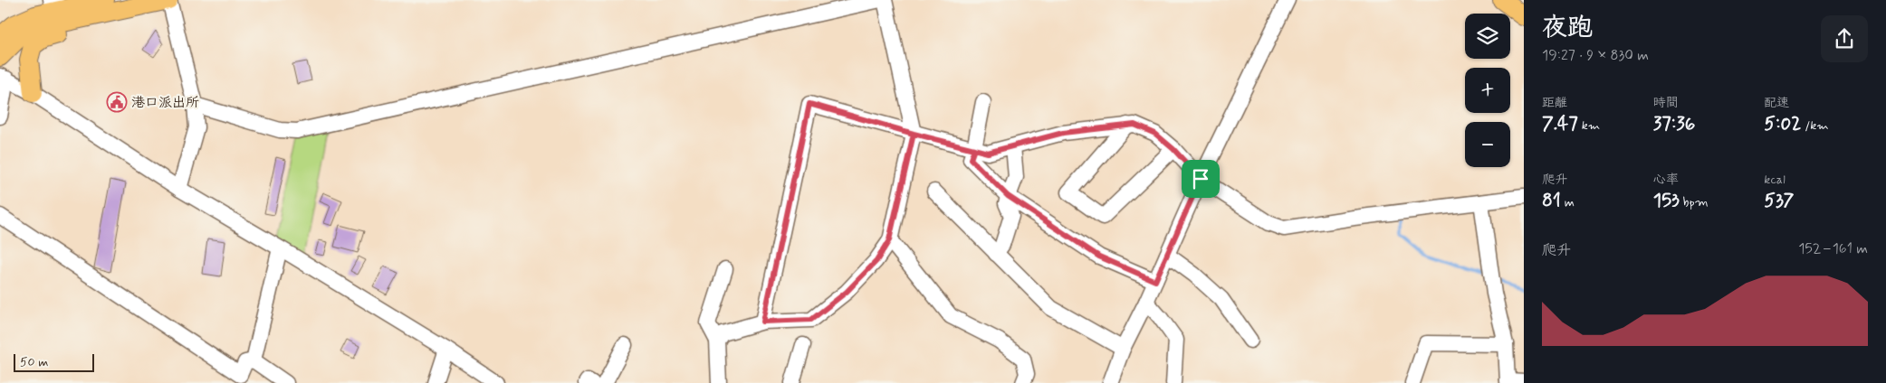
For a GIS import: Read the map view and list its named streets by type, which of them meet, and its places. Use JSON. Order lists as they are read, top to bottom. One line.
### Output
{"places":{"public building":["港口派出所"]},"scale_bar":"50 m","page":{"heading":["夜跑","19:27 · 9 × 830 m"],"map_buttons":["+","−"],"stats":[["距離","7.47 km"],["時間","37:36"],["配速","5:02 /km"],["爬升","81 m"],["心率","153 bpm"],["kcal","537"]],"chart":["爬升","152–161 m"],"scale":"50 m"}}
